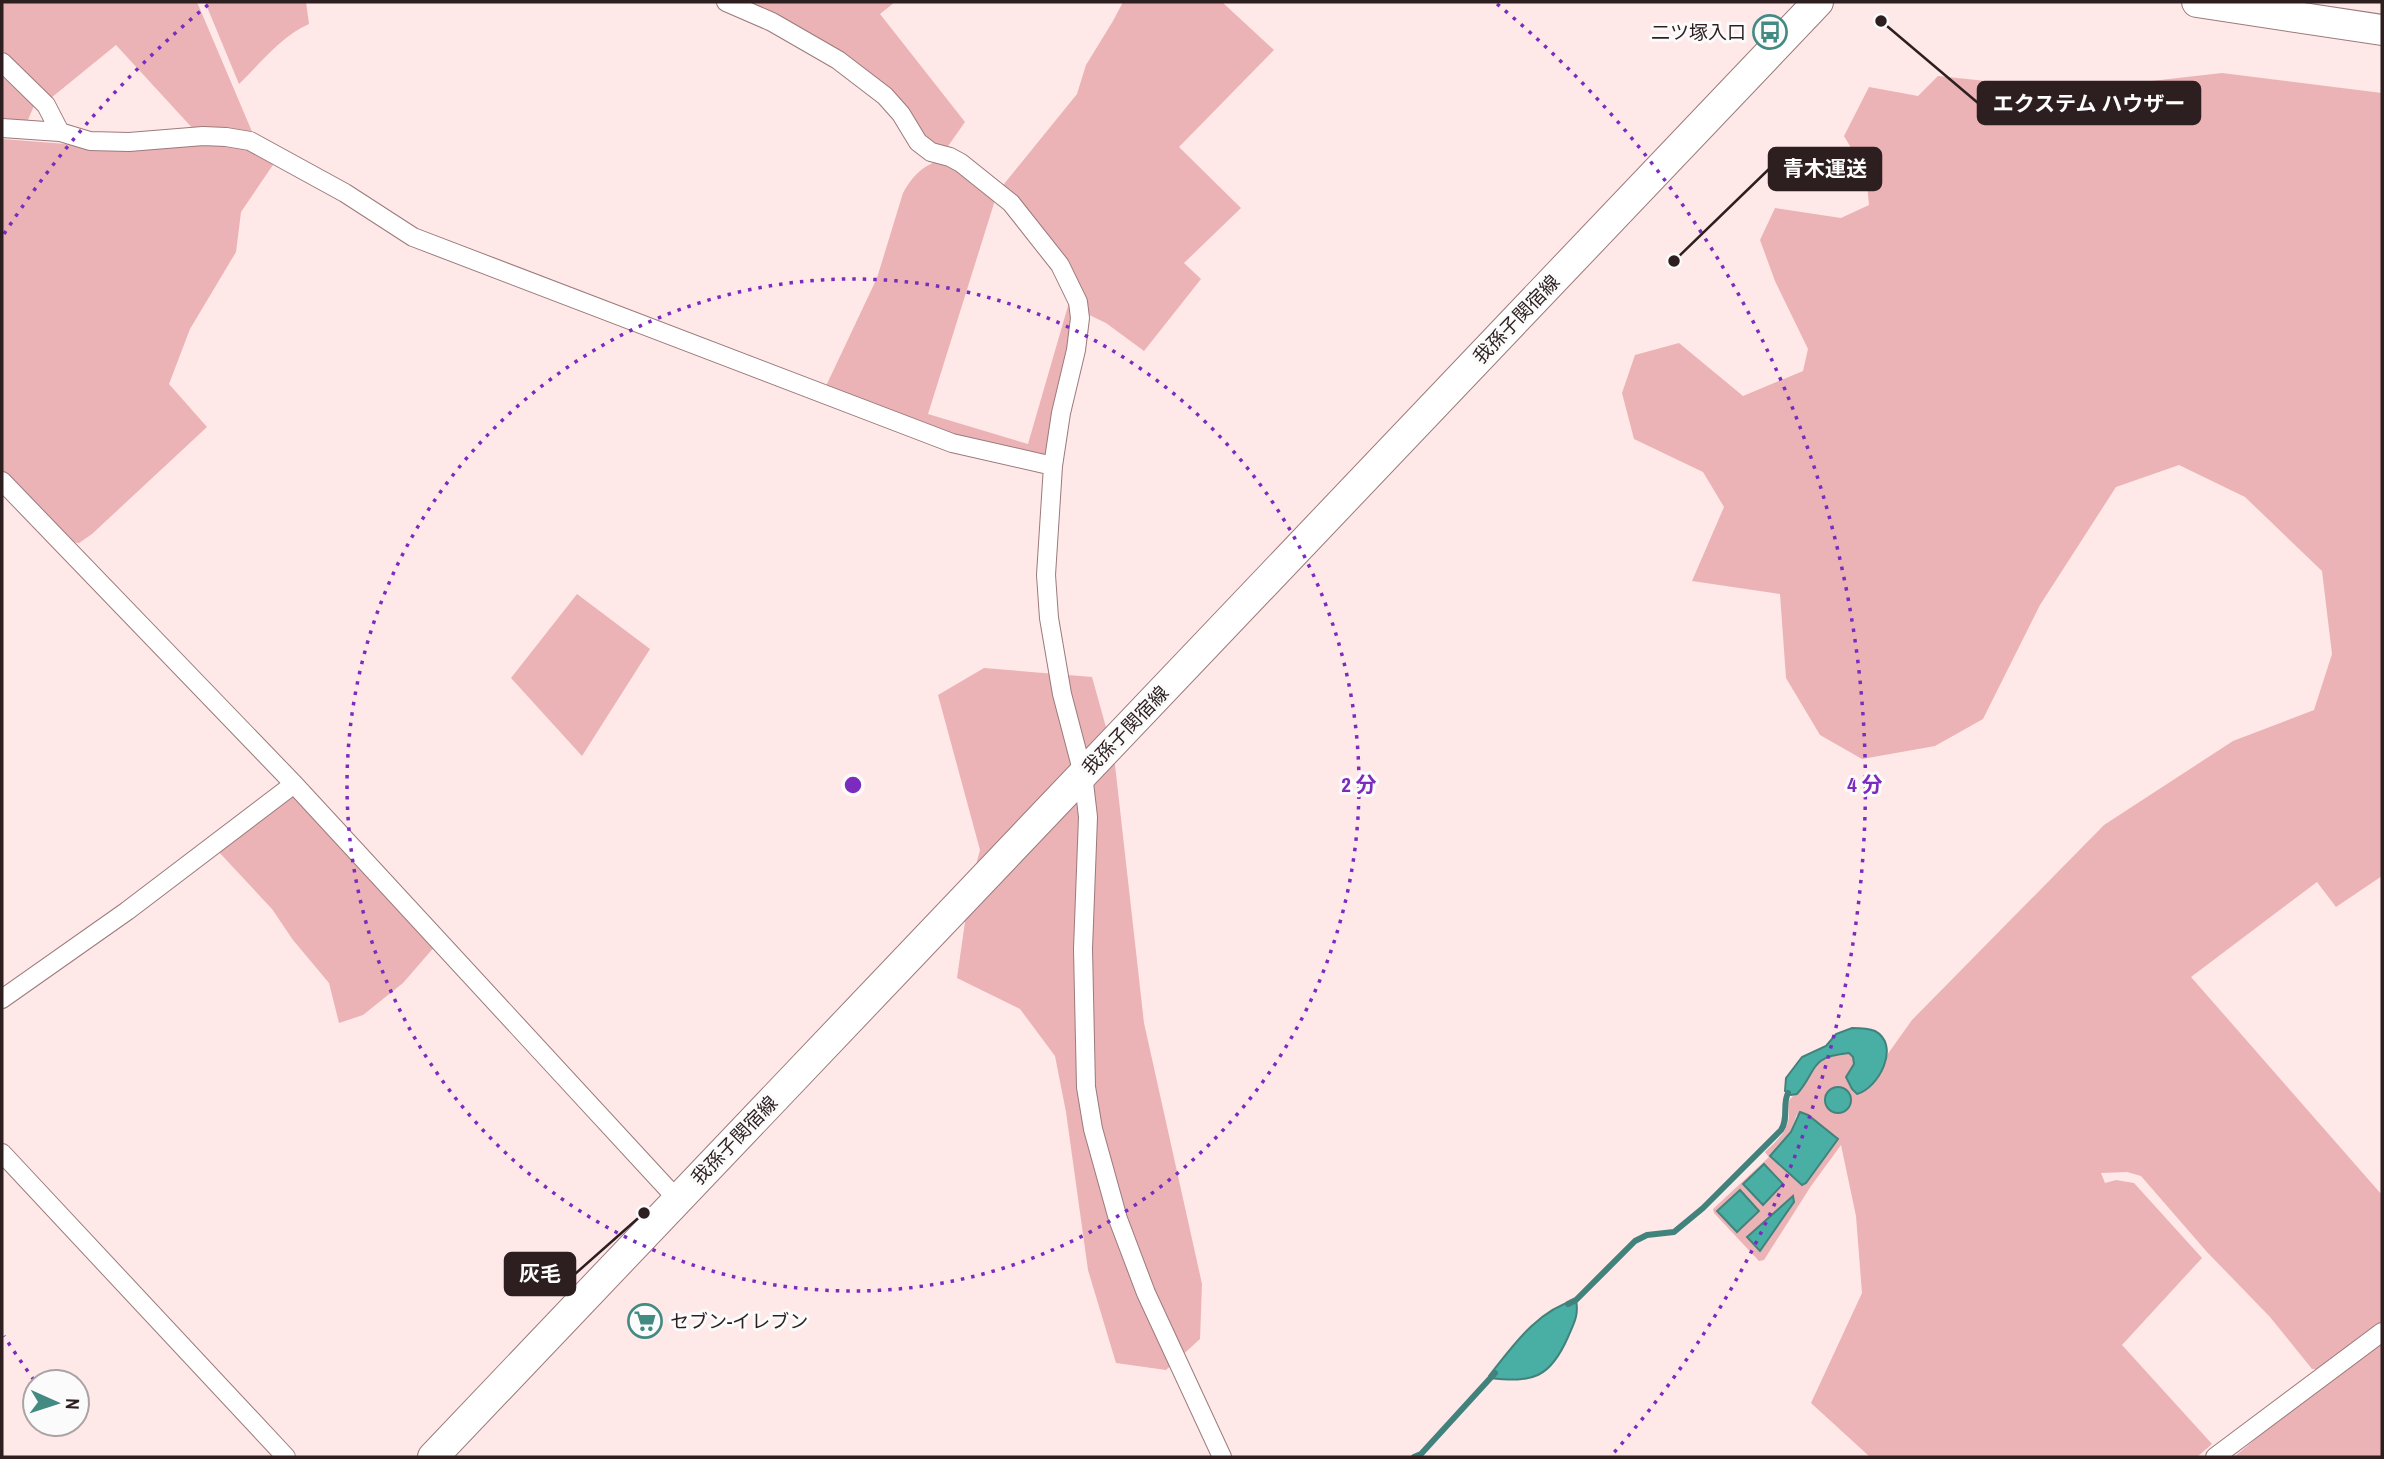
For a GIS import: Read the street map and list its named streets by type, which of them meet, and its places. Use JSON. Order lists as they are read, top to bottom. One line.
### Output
{"streets":{"main road":["我孫子関宿線"]},"places":{"other":["エクステム ハウザー","青木運送","灰毛"],"bus stop":["二ツ塚入口"],"supermarket":["セブン-イレブン"]},"north":"right","rings":["2 分","4 分"]}
